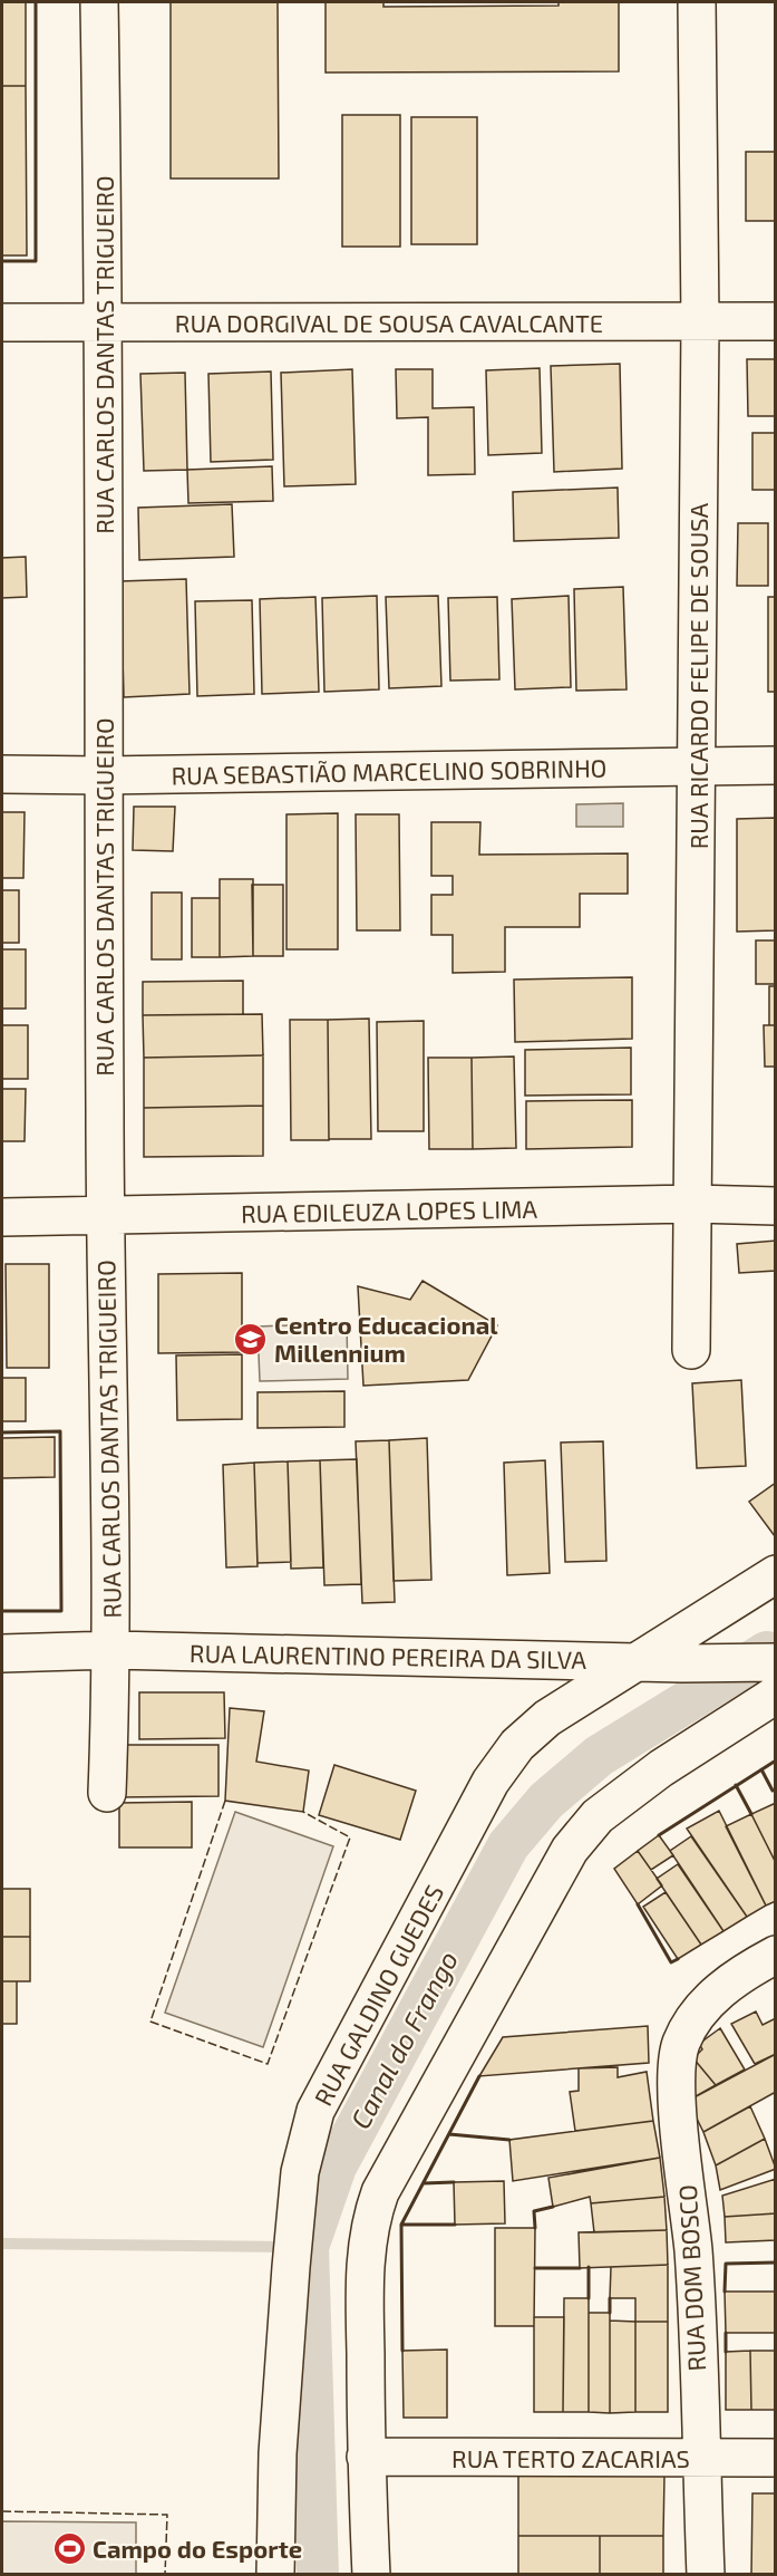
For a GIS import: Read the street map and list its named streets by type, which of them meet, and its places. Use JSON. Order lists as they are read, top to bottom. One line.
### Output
{"streets":{"street":["RUA DORGIVAL DE SOUSA CAVALCANTE","RUA CARLOS DANTAS TRIGUEIRO","RUA RICARDO FELIPE DE SOUSA","RUA SEBASTIÃO MARCELINO SOBRINHO","RUA EDILEUZA LOPES LIMA","RUA LAURENTINO PEREIRA DA SILVA","RUA GALDINO GUEDES","RUA DOM BOSCO","RUA TERTO ZACARIAS"]},"crossings":[["RUA DORGIVAL DE SOUSA CAVALCANTE","RUA CARLOS DANTAS TRIGUEIRO"],["RUA DORGIVAL DE SOUSA CAVALCANTE","RUA RICARDO FELIPE DE SOUSA"],["RUA CARLOS DANTAS TRIGUEIRO","RUA SEBASTIÃO MARCELINO SOBRINHO"],["RUA CARLOS DANTAS TRIGUEIRO","RUA EDILEUZA LOPES LIMA"],["RUA CARLOS DANTAS TRIGUEIRO","RUA LAURENTINO PEREIRA DA SILVA"],["RUA RICARDO FELIPE DE SOUSA","RUA SEBASTIÃO MARCELINO SOBRINHO"],["RUA RICARDO FELIPE DE SOUSA","RUA EDILEUZA LOPES LIMA"],["RUA LAURENTINO PEREIRA DA SILVA","RUA GALDINO GUEDES"],["RUA DOM BOSCO","RUA TERTO ZACARIAS"]],"water":["Canal do Frango"],"places":{"school or university":["Centro Educacional Millennium"],"sports":["Campo do Esporte"]}}
